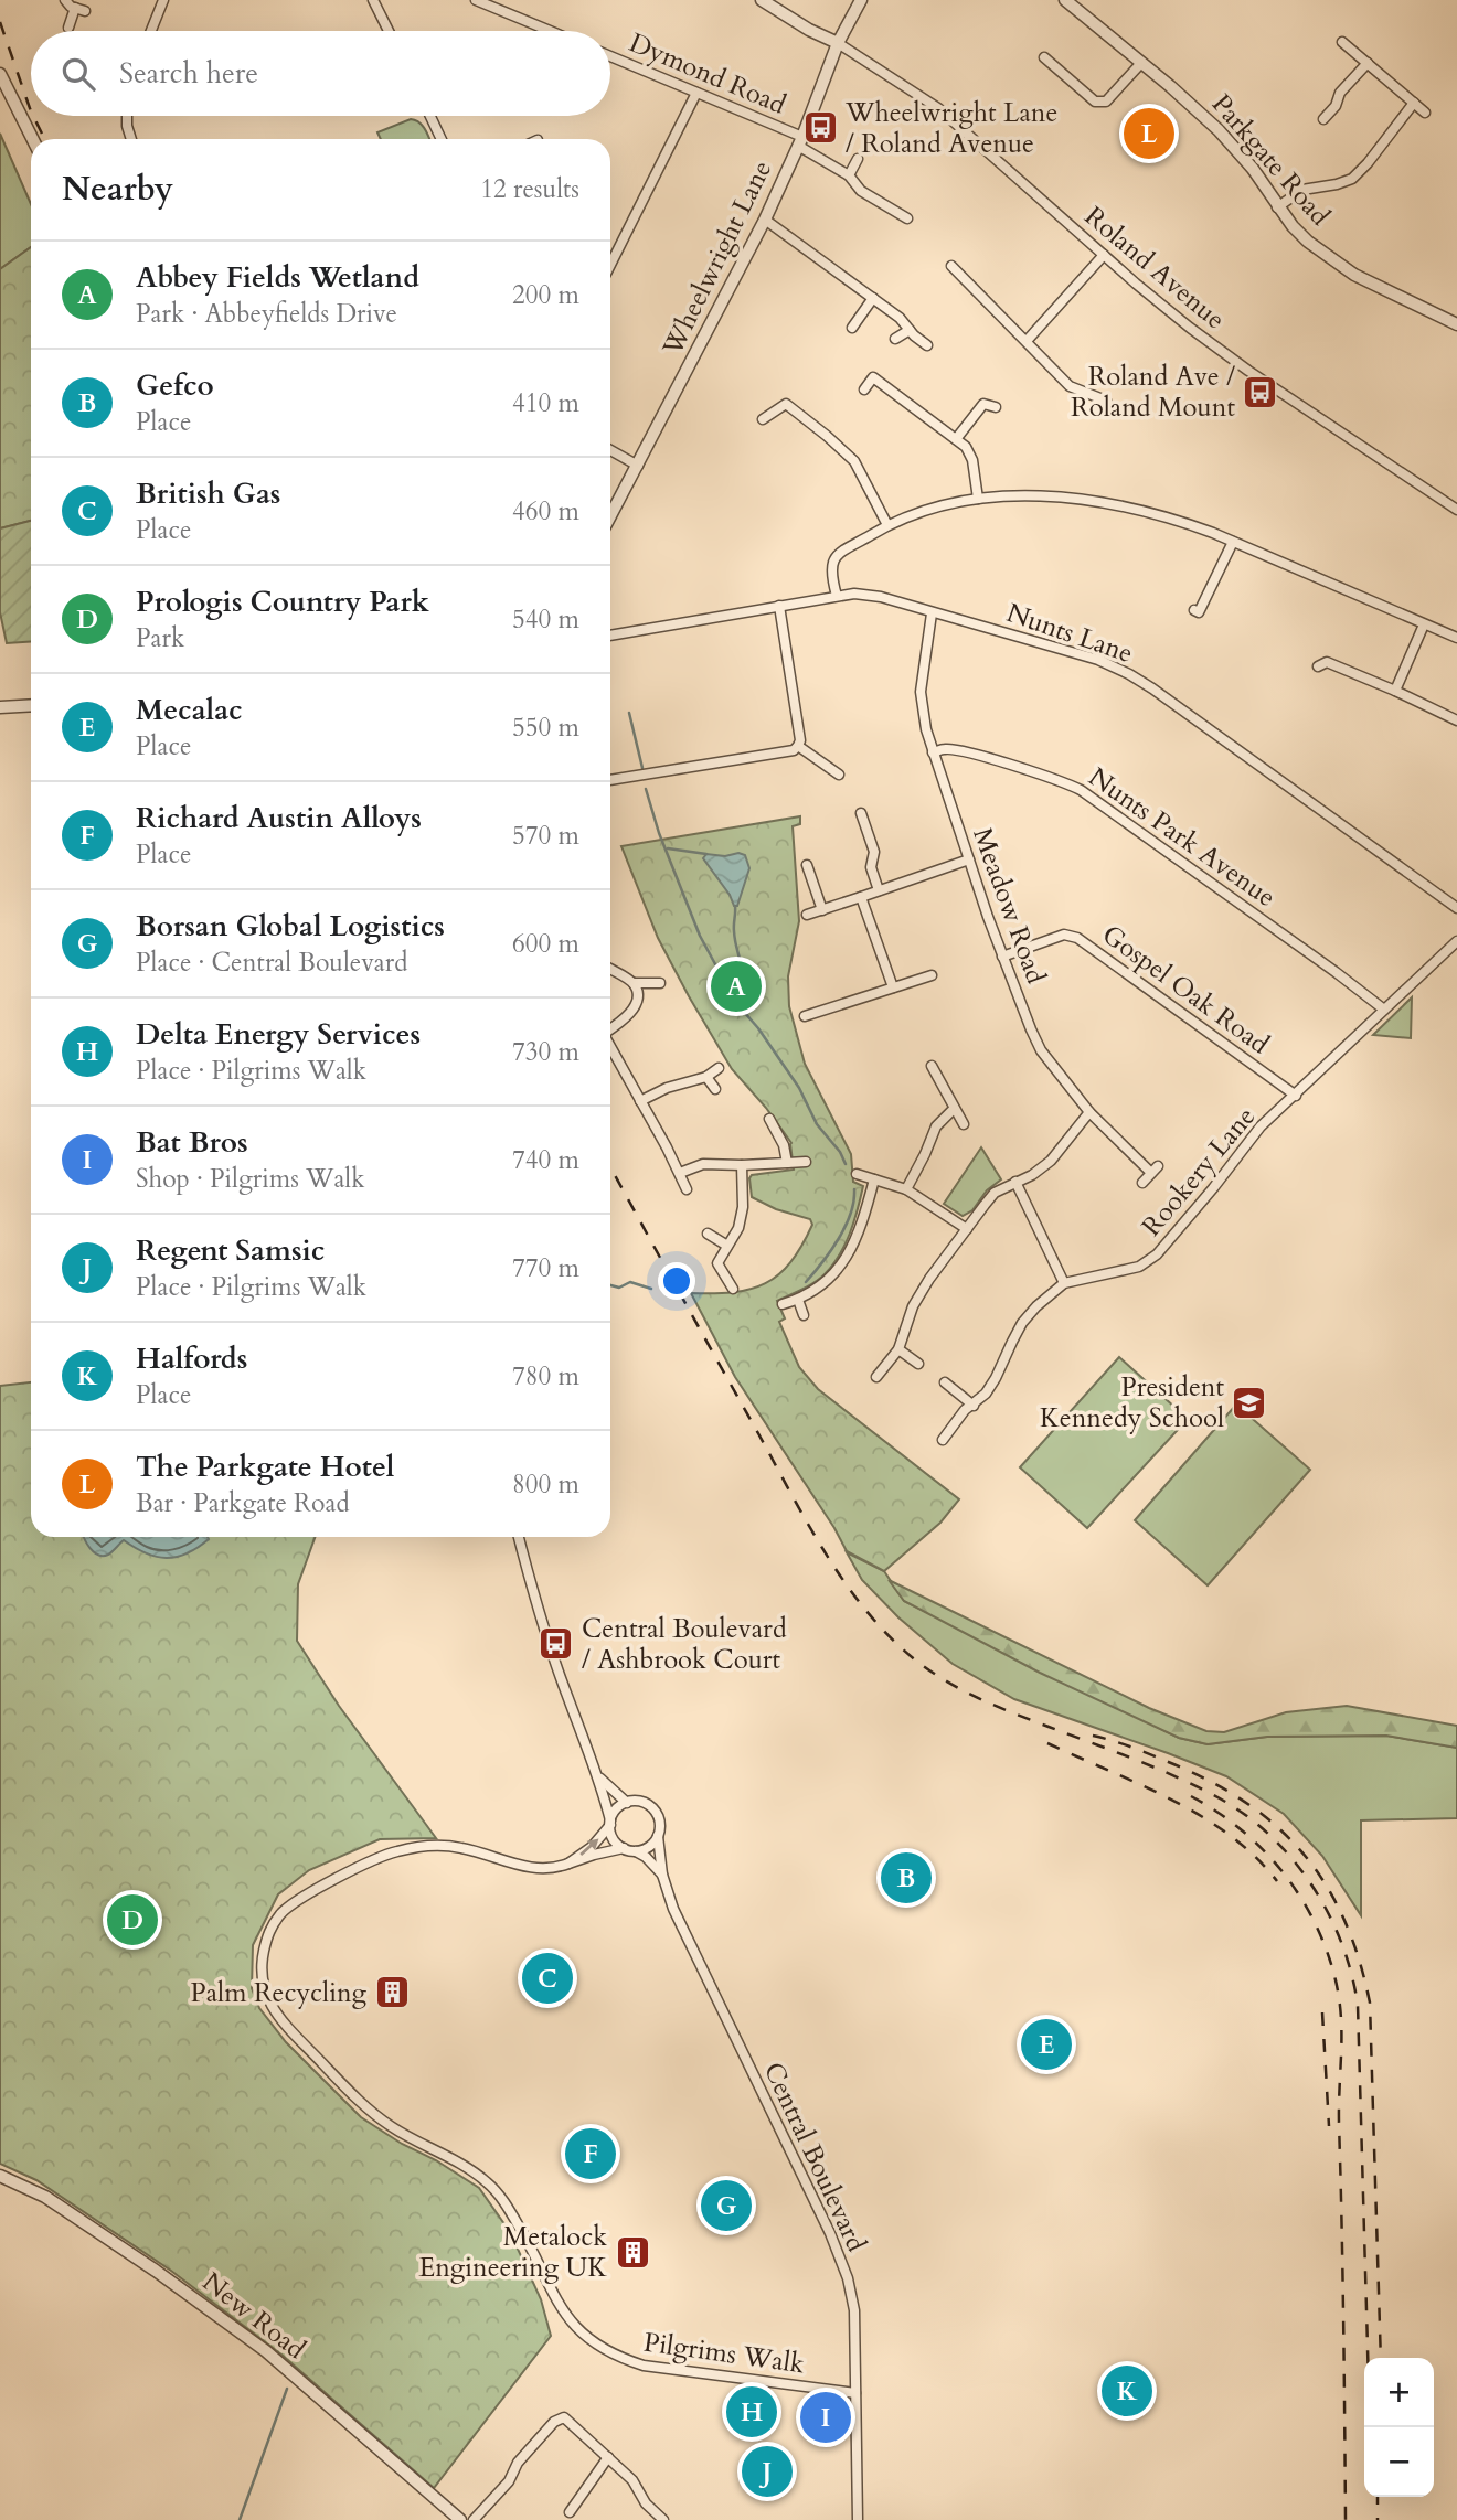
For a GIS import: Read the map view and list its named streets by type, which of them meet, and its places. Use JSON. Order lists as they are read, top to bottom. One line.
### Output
{"streets":{"street":["Dymond Road","Parkgate Road","Wheelwright Lane","Roland Avenue","Nunts Lane","Nunts Park Avenue","Meadow Road","Gospel Oak Road","Rookery Lane","Central Boulevard","New Road","Pilgrims Walk"]},"crossings":[["Dymond Road","Wheelwright Lane"],["Wheelwright Lane","Roland Avenue"],["Nunts Lane","Meadow Road"],["Nunts Park Avenue","Meadow Road"],["Nunts Park Avenue","Rookery Lane"],["Meadow Road","Gospel Oak Road"],["Gospel Oak Road","Rookery Lane"],["Central Boulevard","Pilgrims Walk"]],"places":{"bus stop":["Wheelwright Lane / Roland Avenue","Roland Ave / Roland Mount","Central Boulevard / Ashbrook Court"],"school or university":["President Kennedy School"],"building":["Palm Recycling","Metalock Engineering UK"]},"page":{"search":"Search here","pins":["L","A","B","D","C","E","F","G","K","H","I","J"],"heading":["Nearby","12 results"],"list":[{"mark":"A","name":"Abbey Fields Wetland","note":"Park · Abbeyfields Drive","value":"200 m"},{"mark":"B","name":"Gefco","note":"Place","value":"410 m"},{"mark":"C","name":"British Gas","note":"Place","value":"460 m"},{"mark":"D","name":"Prologis Country Park","note":"Park","value":"540 m"},{"mark":"E","name":"Mecalac","note":"Place","value":"550 m"},{"mark":"F","name":"Richard Austin Alloys","note":"Place","value":"570 m"},{"mark":"G","name":"Borsan Global Logistics","note":"Place · Central Boulevard","value":"600 m"},{"mark":"H","name":"Delta Energy Services","note":"Place · Pilgrims Walk","value":"730 m"},{"mark":"I","name":"Bat Bros","note":"Shop · Pilgrims Walk","value":"740 m"},{"mark":"J","name":"Regent Samsic","note":"Place · Pilgrims Walk","value":"770 m"},{"mark":"K","name":"Halfords","note":"Place","value":"780 m"},{"mark":"L","name":"The Parkgate Hotel","note":"Bar · Parkgate Road","value":"800 m"}],"map_buttons":["+","−"]}}
